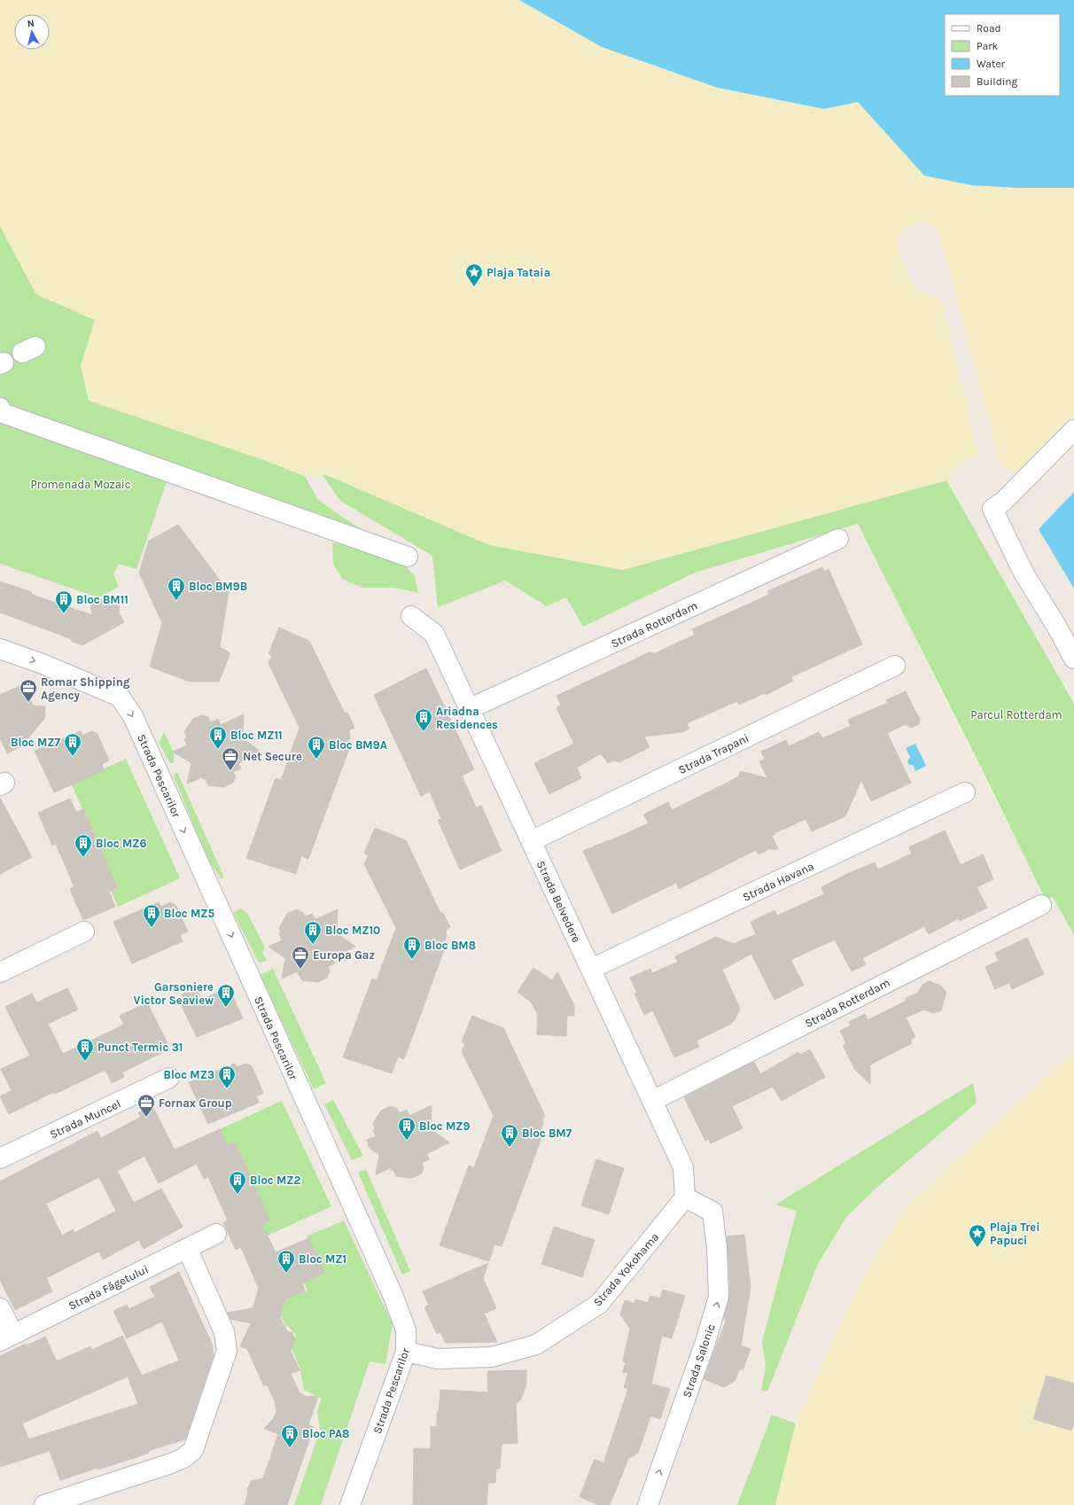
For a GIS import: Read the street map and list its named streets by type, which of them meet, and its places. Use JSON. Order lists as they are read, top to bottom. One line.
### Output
{"streets":{"street":["Strada Rotterdam","Strada Trapani","Strada Pescarilor","Strada Havana","Strada Belvedere","Strada Muncel","Strada Yokohama","Strada Făgetului","Strada Salonic"]},"crossings":[["Strada Rotterdam","Strada Belvedere"],["Strada Trapani","Strada Belvedere"],["Strada Pescarilor","Strada Yokohama"],["Strada Havana","Strada Belvedere"],["Strada Belvedere","Strada Yokohama"],["Strada Belvedere","Strada Salonic"],["Strada Yokohama","Strada Salonic"]],"one_way":["Strada Pescarilor","Strada Salonic"],"parks":["Promenada Mozaic","Parcul Rotterdam"],"places":{"place":["Plaja Tataia","Plaja Trei Papuci"],"building":["Bloc BM9B","Bloc BM11","Ariadna Residences","Bloc MZ11","Bloc MZ7","Bloc BM9A","Bloc MZ6","Bloc MZ5","Bloc MZ10","Bloc BM8","Garsoniere Victor Seaview","Punct Termic 31","Bloc MZ3","Bloc MZ9","Bloc BM7","Bloc MZ2","Bloc MZ1","Bloc PA8"],"office":["Romar Shipping Agency","Net Secure","Europa Gaz","Fornax Group"]},"legend":["Road","Park","Water","Building"],"north":"top"}
